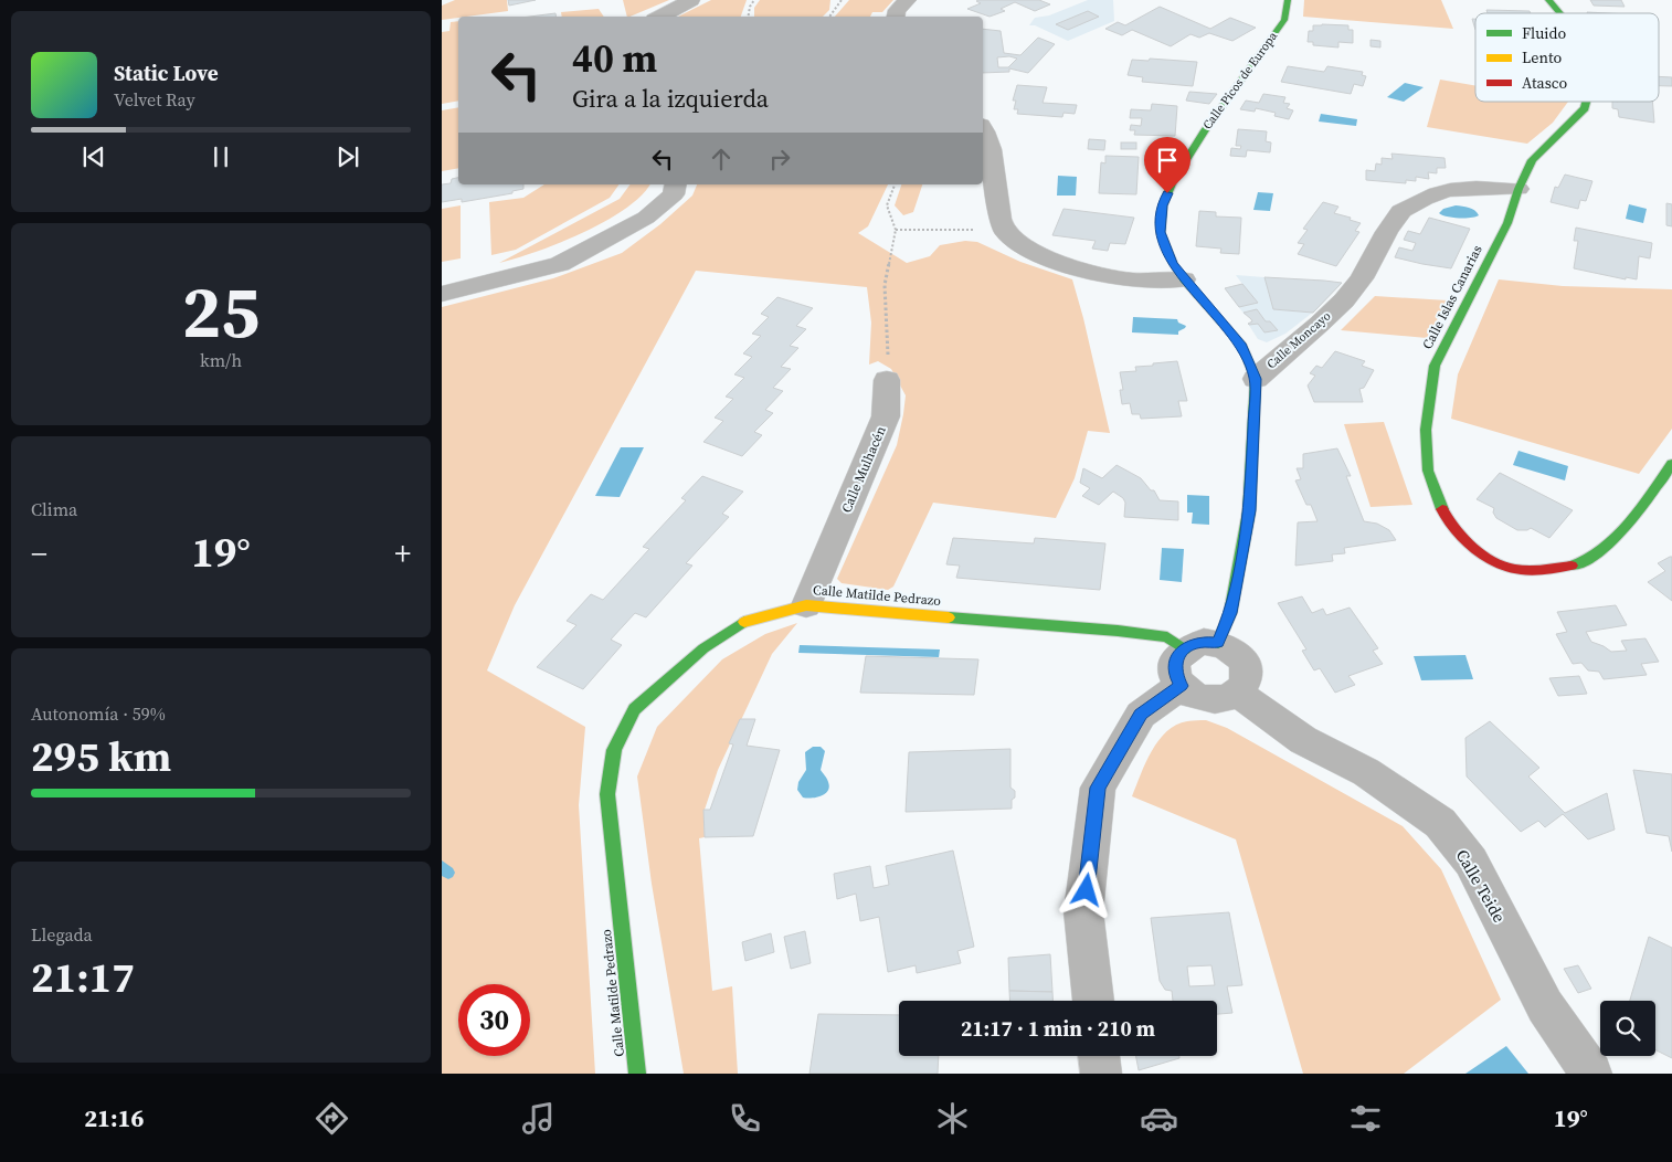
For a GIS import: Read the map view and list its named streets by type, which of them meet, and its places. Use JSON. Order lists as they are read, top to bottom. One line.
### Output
{"streets":{"street":["Calle Picos de Europa","Calle Islas Canarias","Calle Moncayo","Calle Mulhacén","Calle Matilde Pedrazo","Calle Teide"]},"crossings":[["Calle Islas Canarias","Calle Moncayo"],["Calle Mulhacén","Calle Matilde Pedrazo"],["Calle Matilde Pedrazo","Calle Teide"]],"legend":["Fluido","Lento","Atasco"],"page":{"turn":["40 m","Gira a la izquierda"],"song":["Static Love","Velvet Ray"],"tile":[["25","km/h"],"Clima",["Autonomía · 59%","295 km"],["Llegada","21:17"]],"heat":["−","19°","+"],"limit":"30","trip":"21:17 · 1 min · 210 m","tabs":["21:16","19°"]}}
